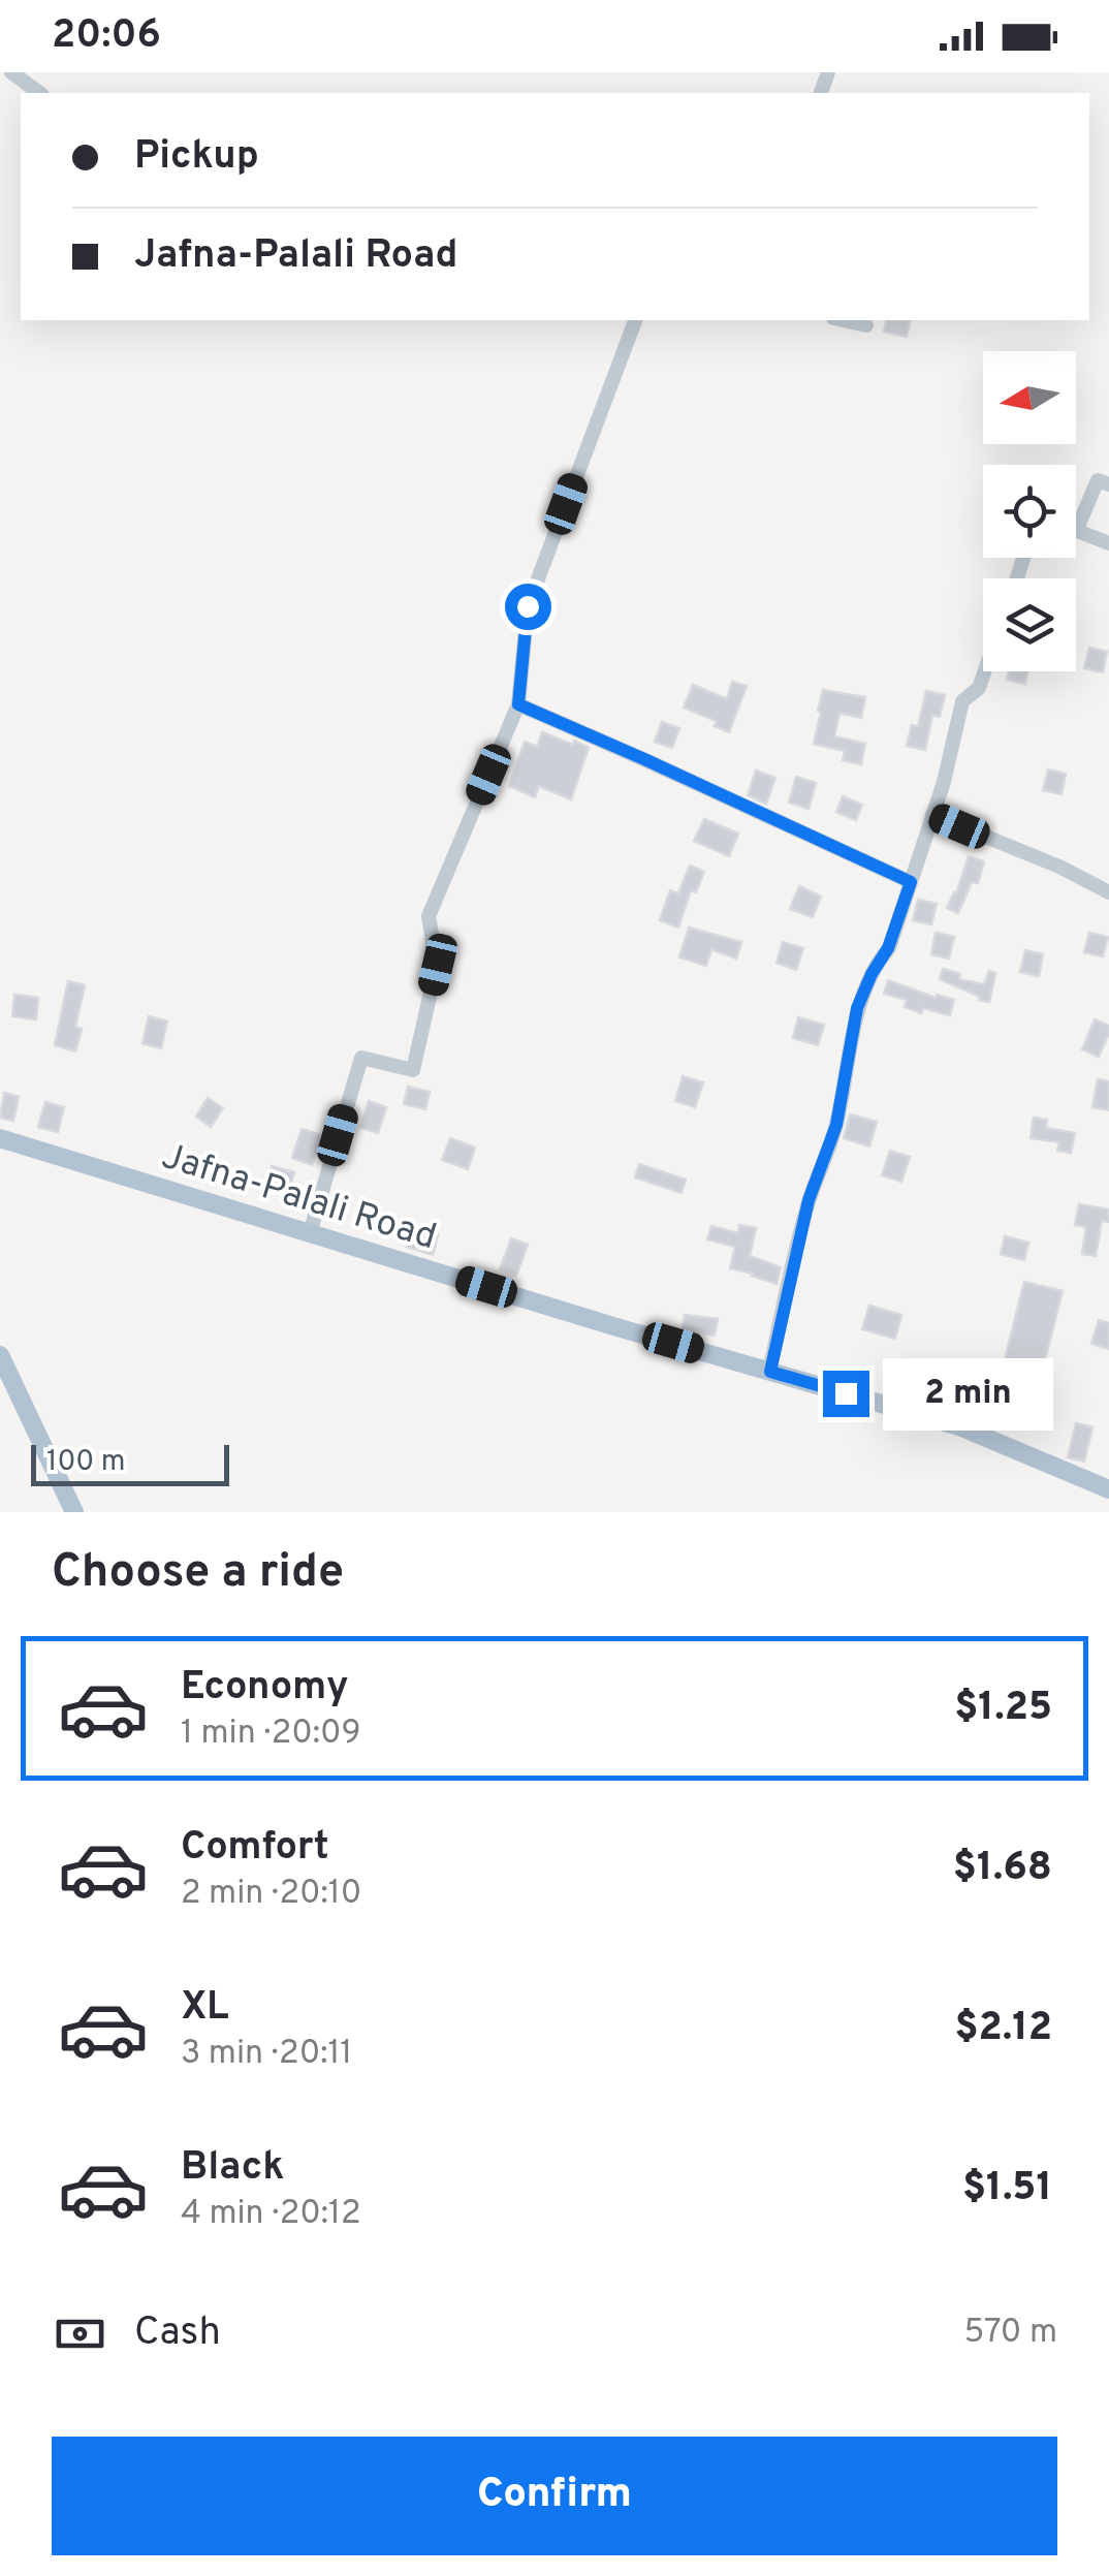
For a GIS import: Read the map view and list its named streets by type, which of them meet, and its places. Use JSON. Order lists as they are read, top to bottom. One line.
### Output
{"streets":{"main road":["Jafna-Palali Road"]},"scale_bar":"100 m","north":"left","page":{"status":"20:06","banner":["Pickup","Jafna-Palali Road"],"bubble":"2 min","scale":"100 m","heading":"Choose a ride","list":[{"name":"Economy","note":"1 min · 20:09","value":"$1.25"},{"name":"Comfort","note":"2 min · 20:10","value":"$1.68"},{"name":"XL","note":"3 min · 20:11","value":"$2.12"},{"name":"Black","note":"4 min · 20:12","value":"$1.51"}],"pay":["Cash","570 m"],"buttons":"Confirm"}}
